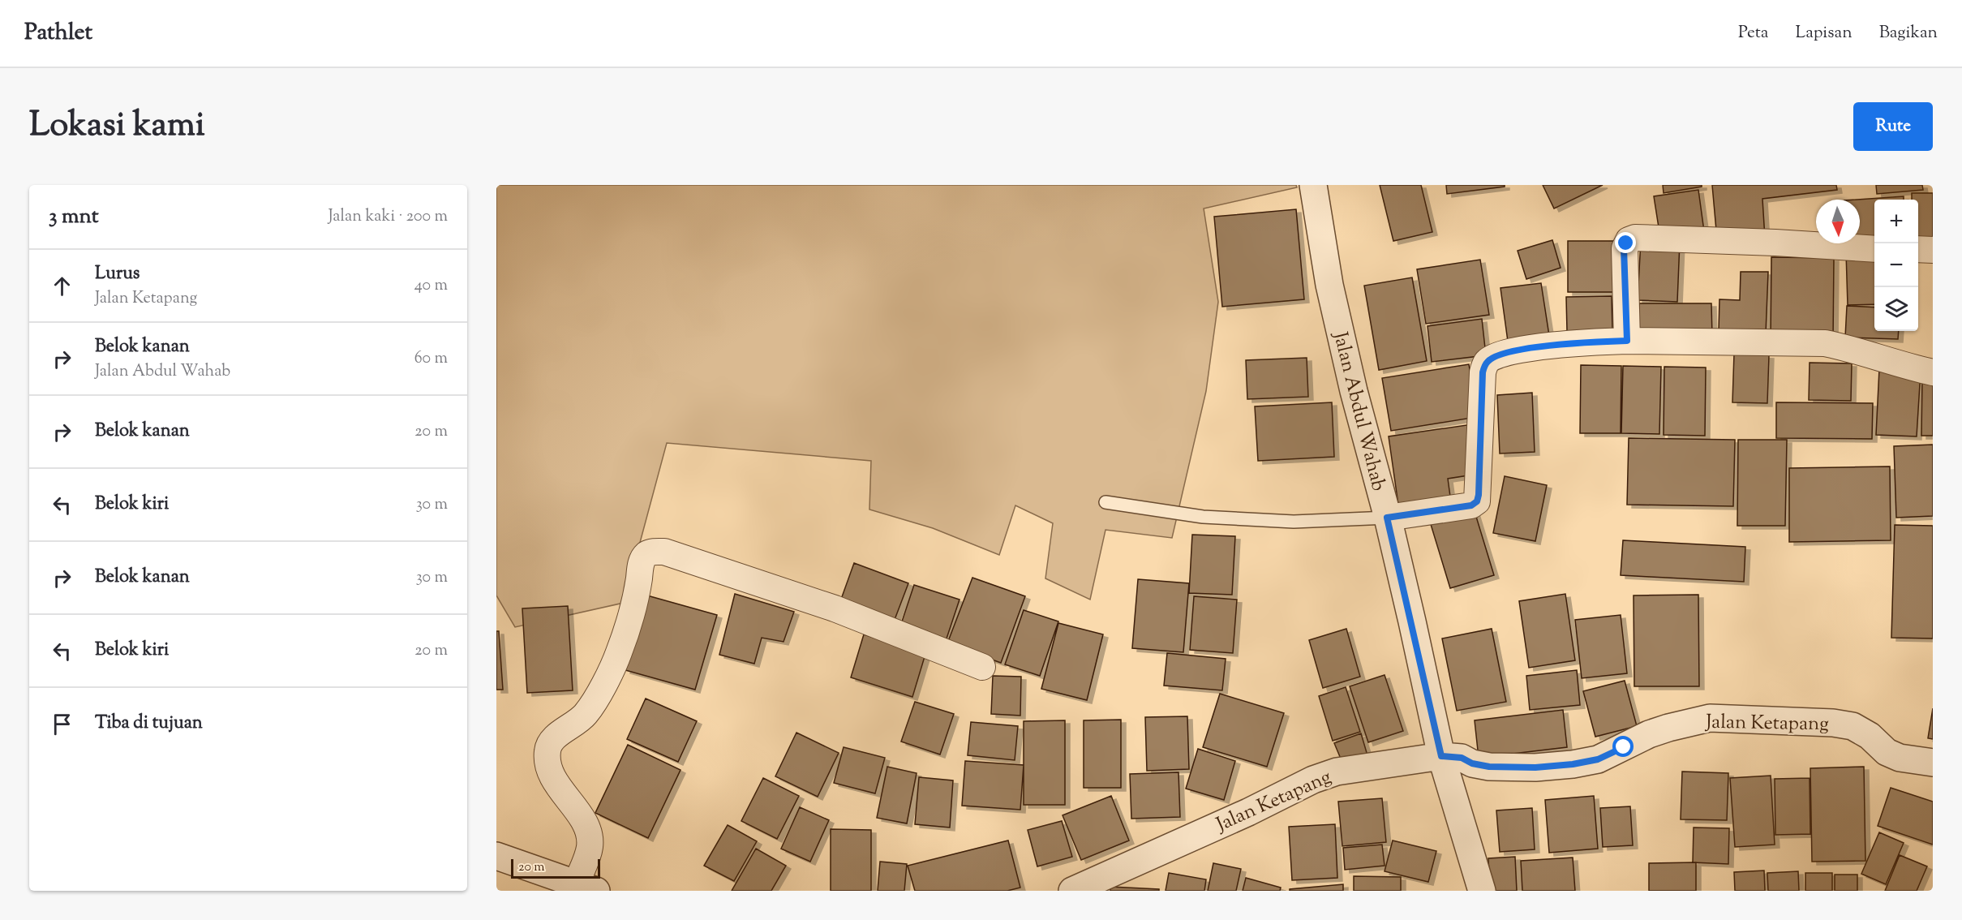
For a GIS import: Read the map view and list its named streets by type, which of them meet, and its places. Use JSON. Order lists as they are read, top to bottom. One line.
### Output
{"streets":{"street":["Jalan Abdul Wahab","Jalan Ketapang"]},"crossings":[["Jalan Abdul Wahab","Jalan Ketapang"]],"scale_bar":"20 m","north":"bottom","page":{"header":"Pathlet","nav":["Peta","Lapisan","Bagikan"],"title":"Lokasi kami","buttons":"Rute","heading":["3 mnt","Jalan kaki · 200 m"],"map_buttons":["+","−"],"list":[["Lurus","Jalan Ketapang","40 m"],["Belok kanan","Jalan Abdul Wahab","60 m"],["Belok kanan","20 m"],["Belok kiri","30 m"],["Belok kanan","30 m"],["Belok kiri","20 m"],"Tiba di tujuan"],"scale":"20 m"}}
